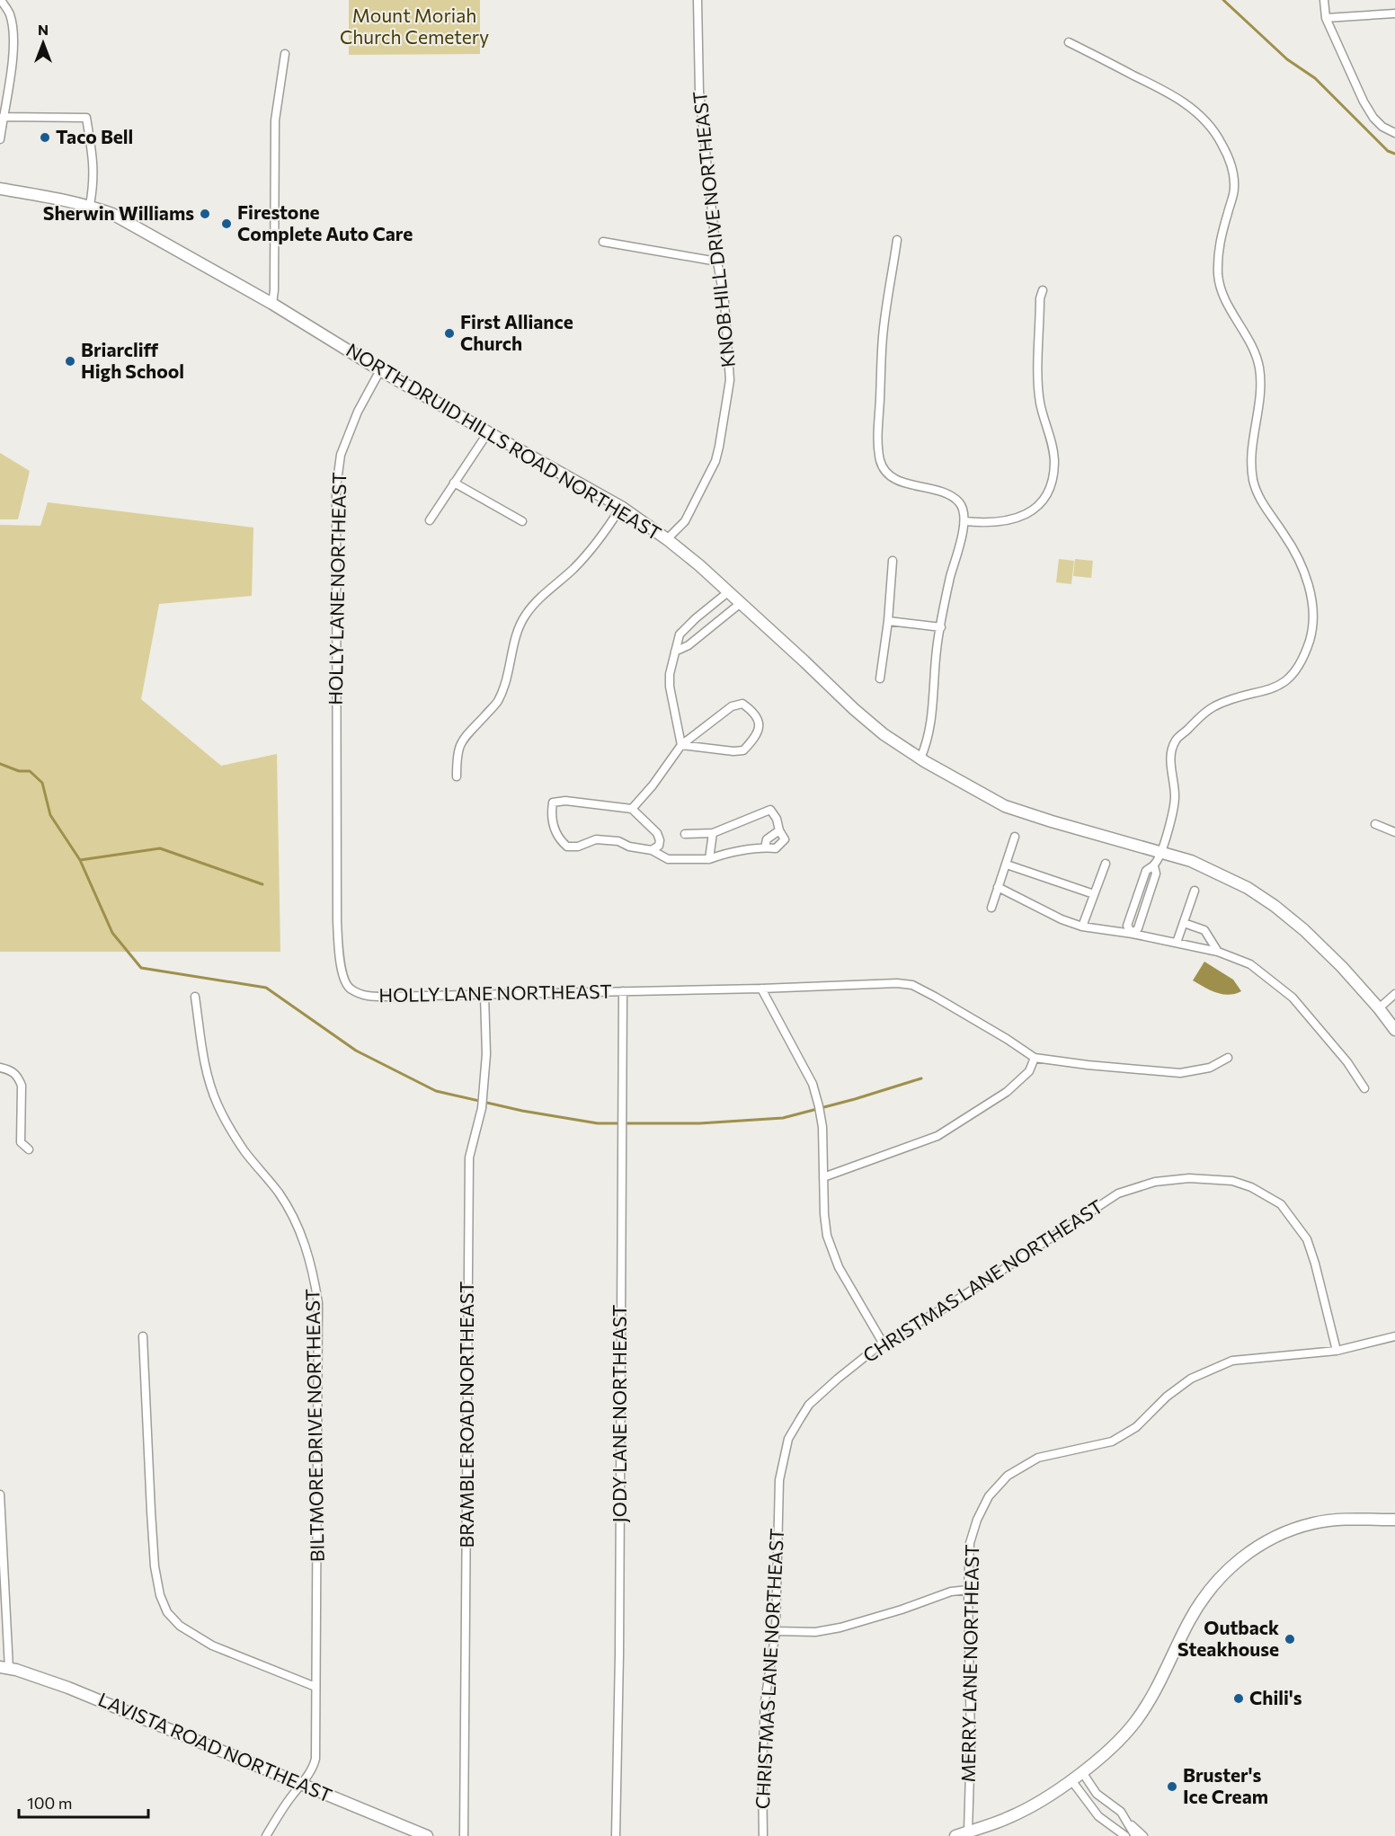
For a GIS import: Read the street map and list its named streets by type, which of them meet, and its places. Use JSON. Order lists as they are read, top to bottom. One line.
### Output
{"streets":{"main road":["NORTH DRUID HILLS ROAD NORTHEAST","LAVISTA ROAD NORTHEAST"],"street":["KNOB HILL DRIVE NORTHEAST","HOLLY LANE NORTHEAST","CHRISTMAS LANE NORTHEAST","JODY LANE NORTHEAST","BRAMBLE ROAD NORTHEAST","BILTMORE DRIVE NORTHEAST","MERRY LANE NORTHEAST"]},"crossings":[["KNOB HILL DRIVE NORTHEAST","NORTH DRUID HILLS ROAD NORTHEAST"],["NORTH DRUID HILLS ROAD NORTHEAST","HOLLY LANE NORTHEAST"],["HOLLY LANE NORTHEAST","JODY LANE NORTHEAST"],["HOLLY LANE NORTHEAST","BRAMBLE ROAD NORTHEAST"],["CHRISTMAS LANE NORTHEAST","MERRY LANE NORTHEAST"],["BILTMORE DRIVE NORTHEAST","LAVISTA ROAD NORTHEAST"]],"parks":["Mount Moriah Church Cemetery"],"places":["Taco Bell","Sherwin Williams","Firestone Complete Auto Care","First Alliance Church","Briarcliff High School","Outback Steakhouse","Chili's","Bruster's Ice Cream"],"scale_bar":"100 m","north":"top"}
